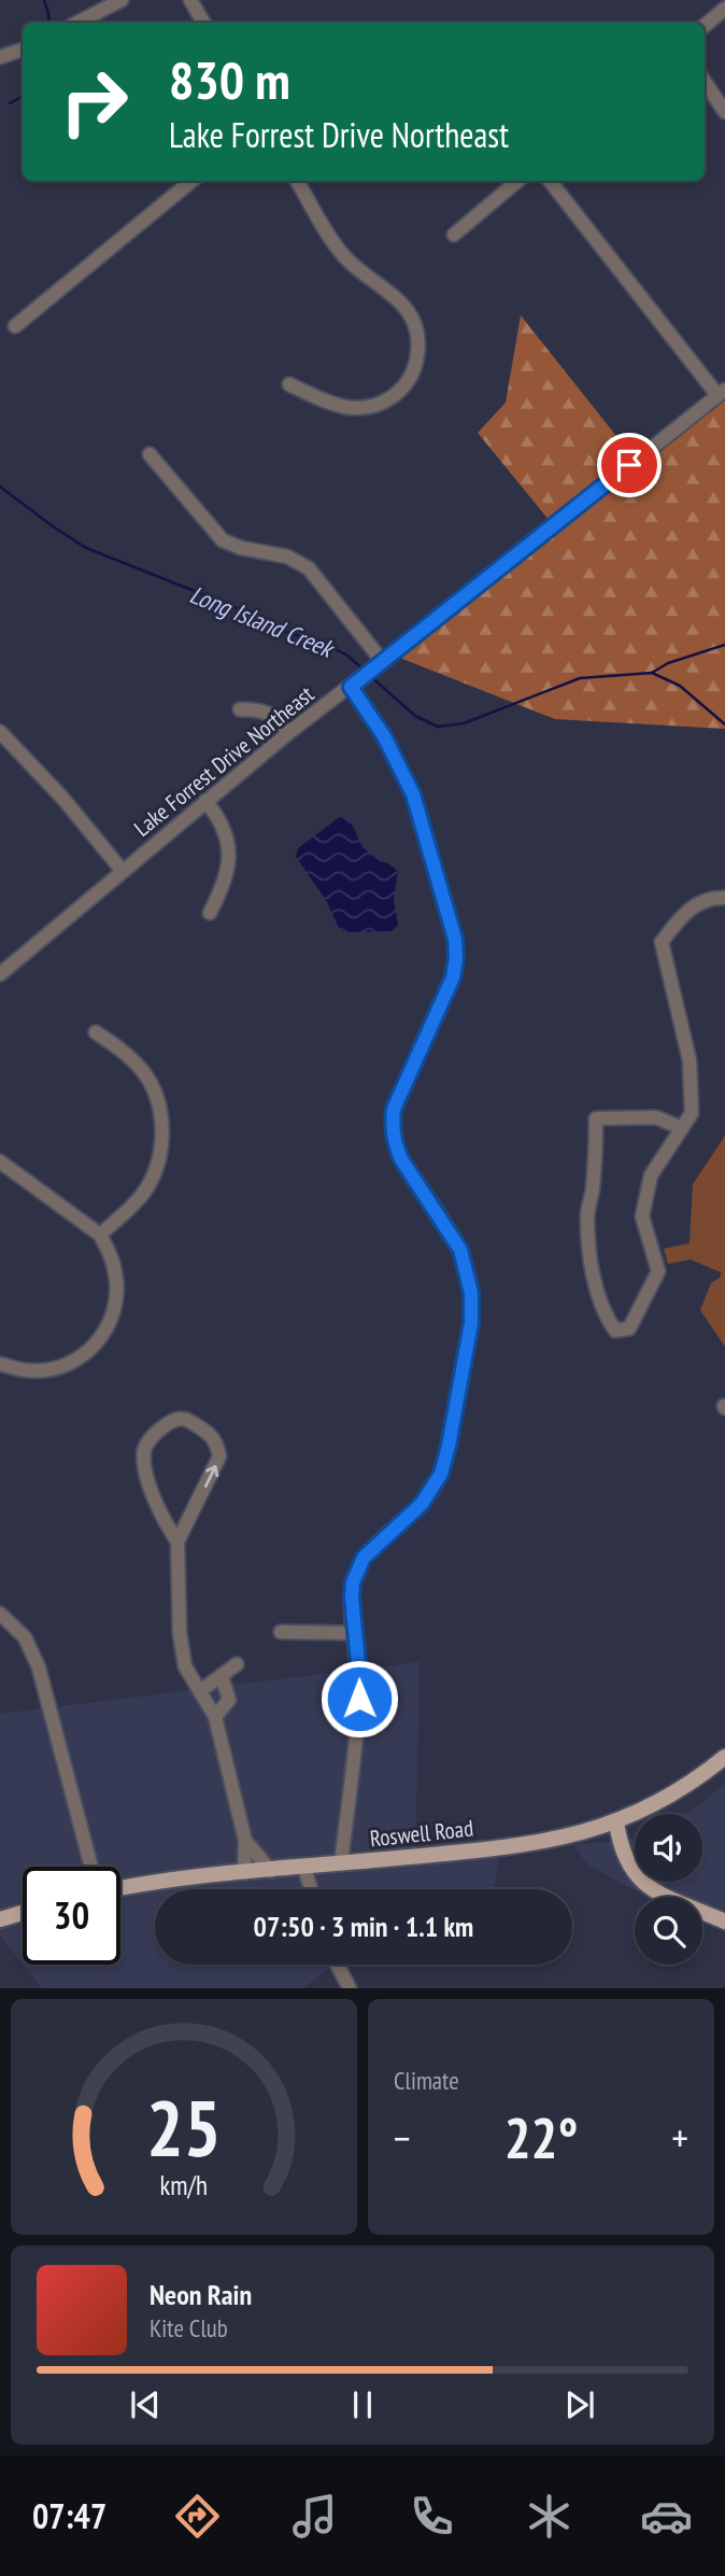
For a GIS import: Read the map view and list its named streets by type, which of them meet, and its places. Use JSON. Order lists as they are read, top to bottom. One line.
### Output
{"streets":{"main road":["Roswell Road"],"street":["Lake Forrest Drive Northeast"]},"water":["Long Island Creek"],"page":{"turn":["830 m","Lake Forrest Drive Northeast"],"limit":"30","trip":"07:50 · 3 min · 1.1 km","tile":"Climate","heat":["−","22°","+"],"song":["Neon Rain","Kite Club"],"tabs":"07:47","gauge":["25","km/h"]}}
